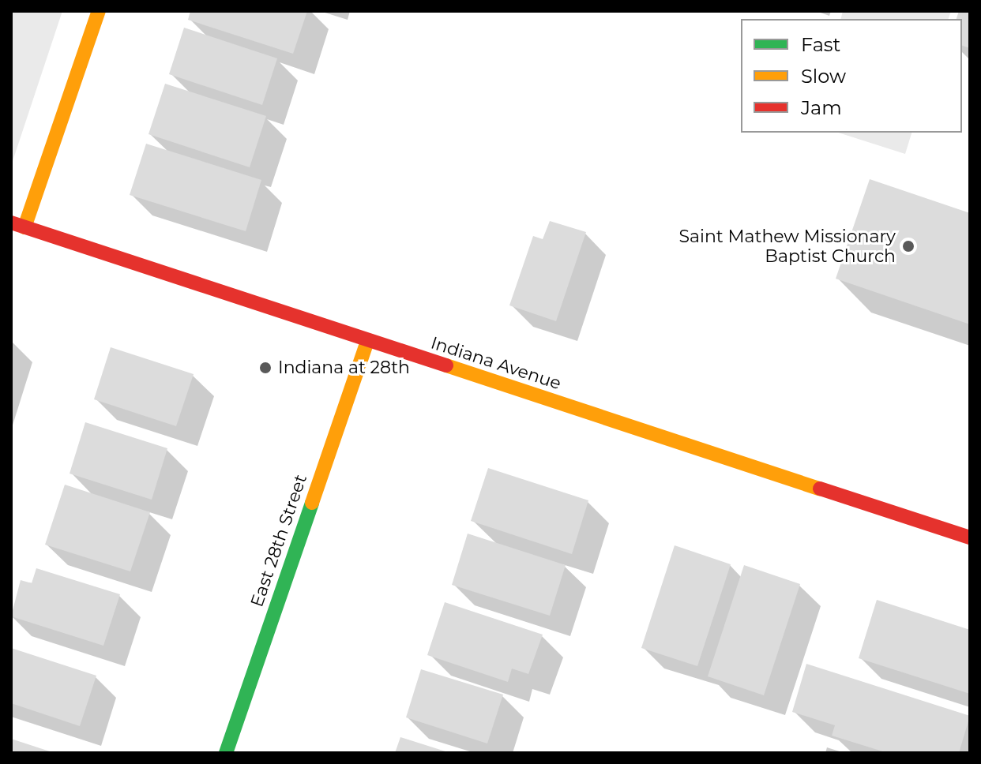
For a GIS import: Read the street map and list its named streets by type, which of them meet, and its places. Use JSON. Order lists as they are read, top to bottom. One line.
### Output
{"streets":{"street":["Indiana Avenue","East 28th Street"]},"crossings":[["Indiana Avenue","East 28th Street"]],"places":["Saint Mathew Missionary Baptist Church","Indiana at 28th"],"legend":["Fast","Slow","Jam"]}
